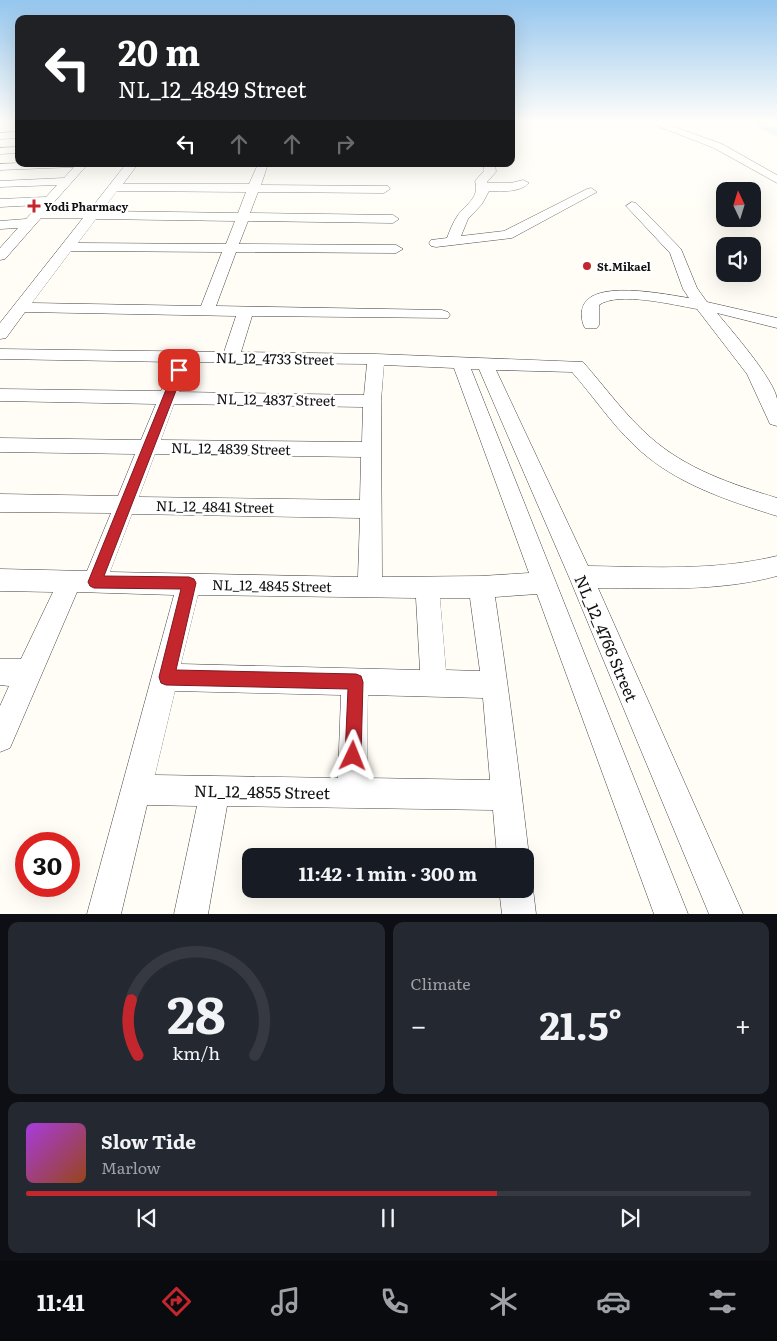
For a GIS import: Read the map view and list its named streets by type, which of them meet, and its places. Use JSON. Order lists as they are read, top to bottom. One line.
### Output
{"streets":{"street":["NL_12_4733 Street","NL_12_4837 Street","NL_12_4839 Street","NL_12_4841 Street","NL_12_4845 Street","NL_12_4766 Street","NL_12_4855 Street"]},"crossings":[["NL_12_4733 Street","NL_12_4766 Street"]],"places":{"health":["Yodi Pharmacy"],"other":["St.Mikael"]},"north":"top","page":{"turn":["20 m","NL_12_4849 Street"],"limit":"30","trip":"11:42 · 1 min · 300 m","tile":"Climate","heat":["−","21.5°","+"],"song":["Slow Tide","Marlow"],"tabs":"11:41","gauge":["28","km/h"]}}
